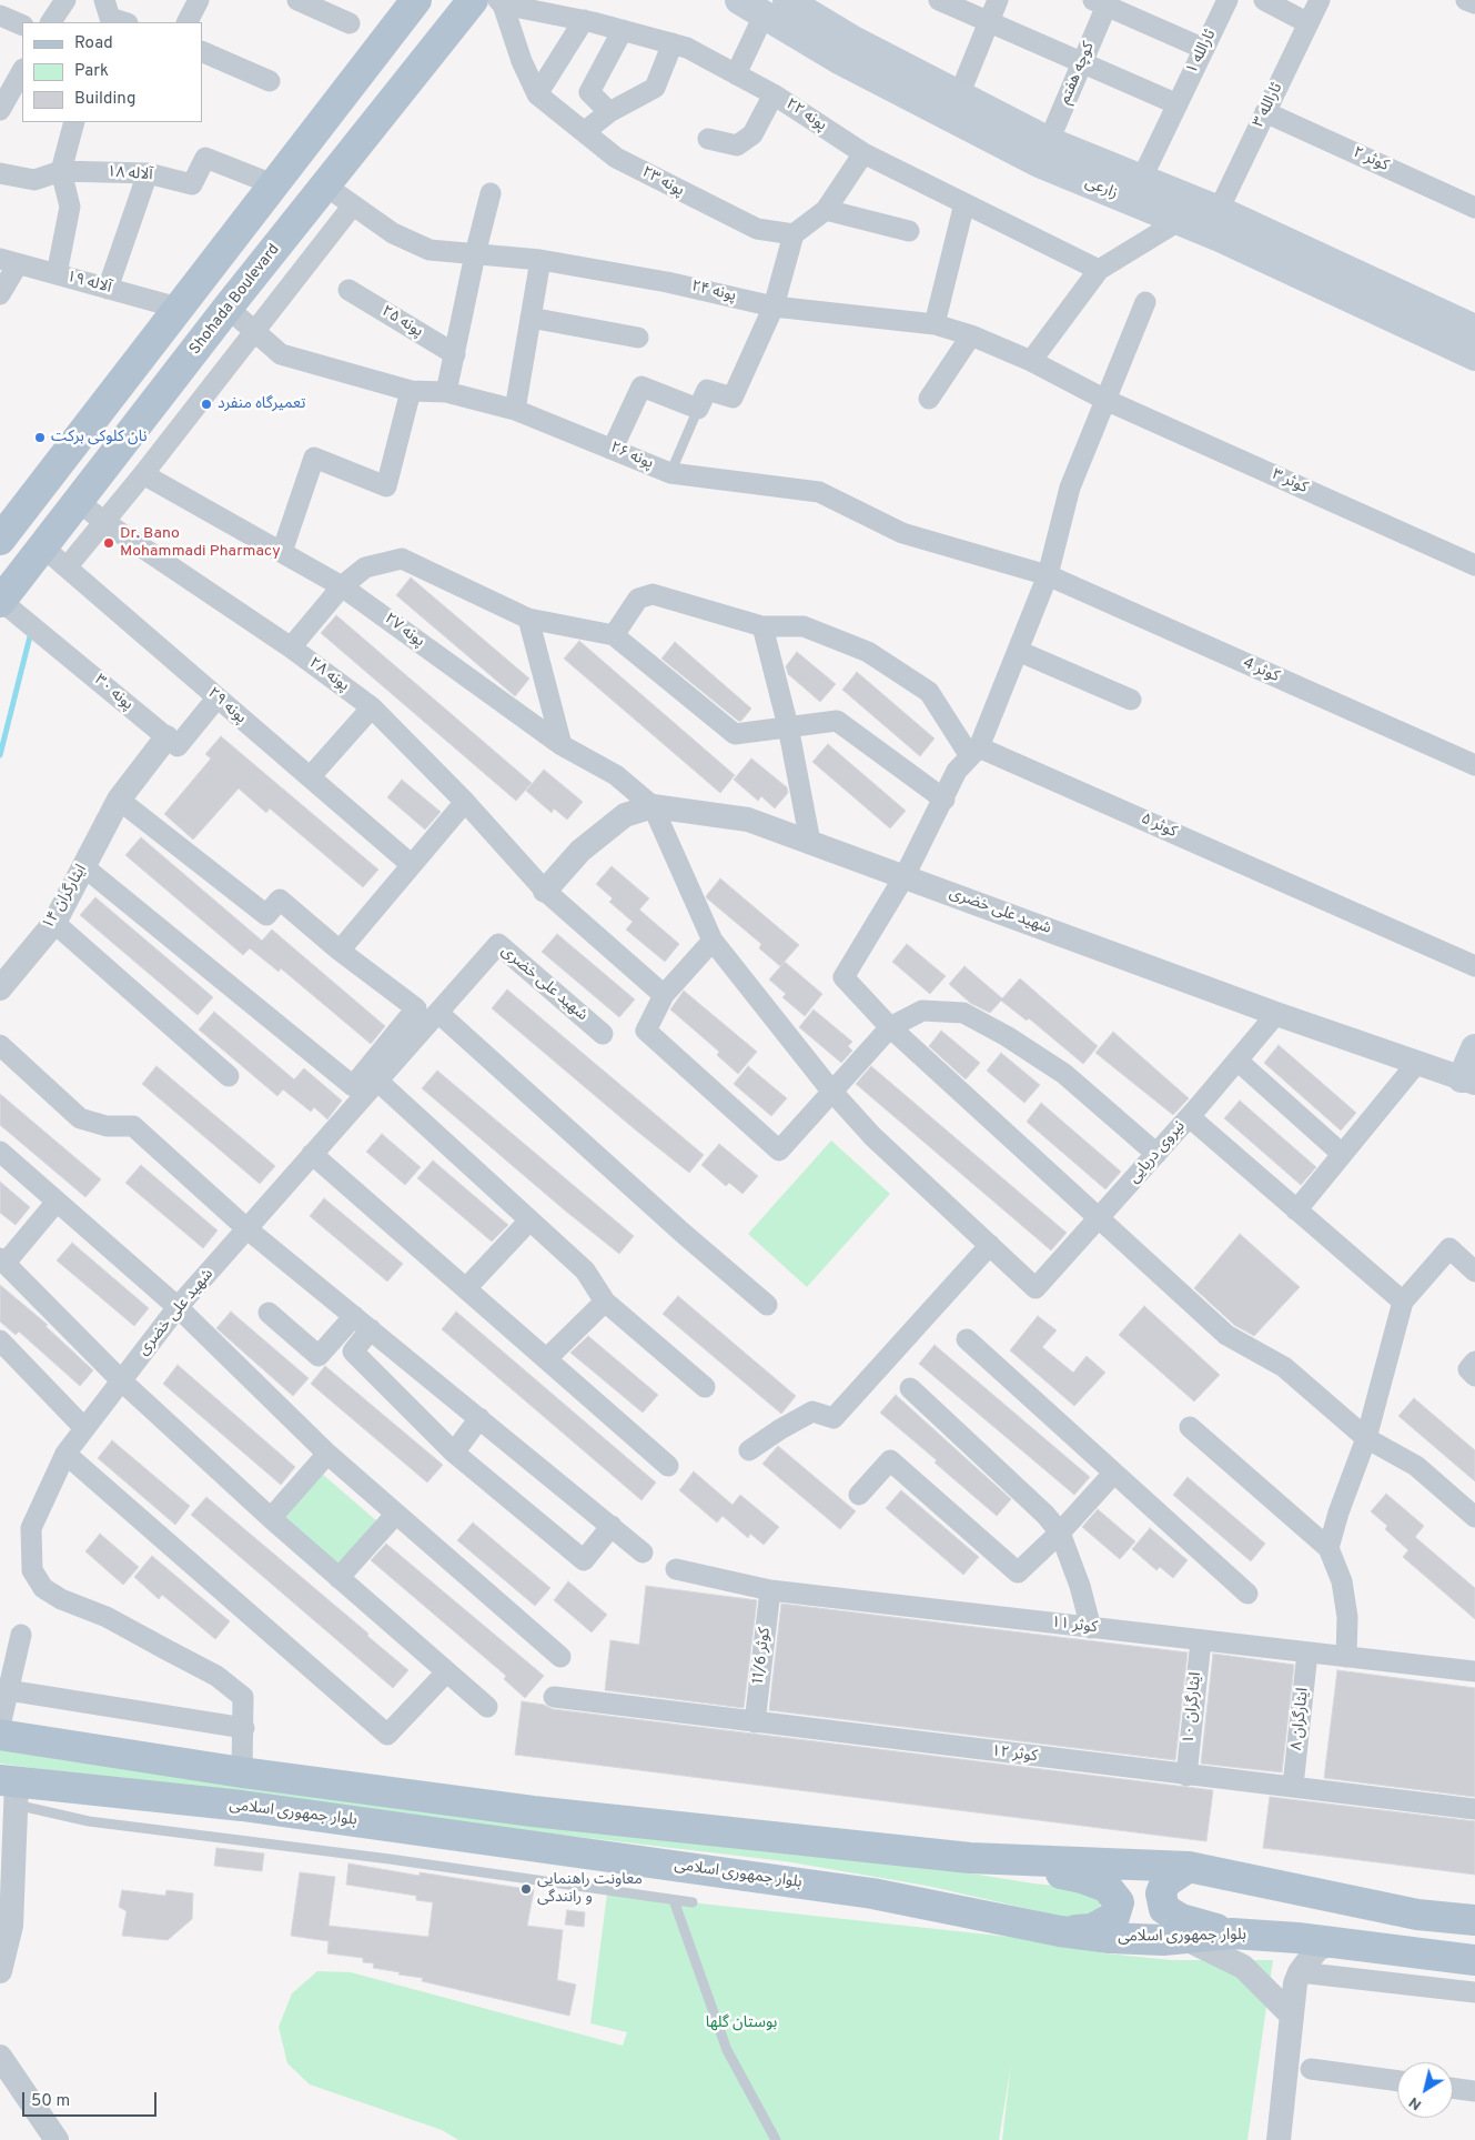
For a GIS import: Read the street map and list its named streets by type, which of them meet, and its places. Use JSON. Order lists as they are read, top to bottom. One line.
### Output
{"streets":{"main road":["زارعی","Shohada Boulevard","بلوار جمهوری اسلامی"],"street":["ثارالله ۱","کوچه هفتم","ثارالله ۳","پونه ۲۲","کوثر ۲","آلاله ۱۸","پونه ۲۳","آلاله ۱۹","پونه ۲۴","پونه ۲۵","پونه ۲۶","کوثر ۳","پونه ۲۷","کوثر 4","پونه ۲۸","پونه ۳۰","پونه ۲۹","کوثر ۵","ایثارگران ۱۴","شهید علی خضری","نیروی دریایی","کوثر ۱۱","کوثر 11/6","ایثارگران ۱۰","ایثارگران ۸","کوثر ۱۲"]},"crossings":[["ثارالله ۱","زارعی"],["کوچه هفتم","زارعی"],["ثارالله ۳","کوثر ۲"],["ثارالله ۳","زارعی"],["پونه ۲۲","پونه ۲۳"],["پونه ۲۴","Shohada Boulevard"],["پونه ۲۴","کوثر ۳"],["Shohada Boulevard","پونه ۲۶"],["Shohada Boulevard","پونه ۲۸"],["Shohada Boulevard","پونه ۳۰"],["Shohada Boulevard","پونه ۲۹"],["پونه ۲۶","کوثر 4"],["پونه ۲۷","شهید علی خضری"],["پونه ۲۸","شهید علی خضری"],["پونه ۳۰","ایثارگران ۱۴"],["شهید علی خضری","نیروی دریایی"],["کوثر ۱۱","کوثر 11/6"],["کوثر ۱۱","ایثارگران ۱۰"],["کوثر ۱۱","ایثارگران ۸"],["کوثر 11/6","کوثر ۱۲"],["ایثارگران ۱۰","کوثر ۱۲"],["ایثارگران ۸","کوثر ۱۲"]],"parks":["بوستان گلها"],"places":["تعمیرگاه منفرد","نان کلوکی برکت","Dr. Bano Mohammadi Pharmacy","معاونت راهنمایی و رانندگی"],"legend":["Road","Park","Building"],"scale_bar":"50 m","north":"bottom left"}
